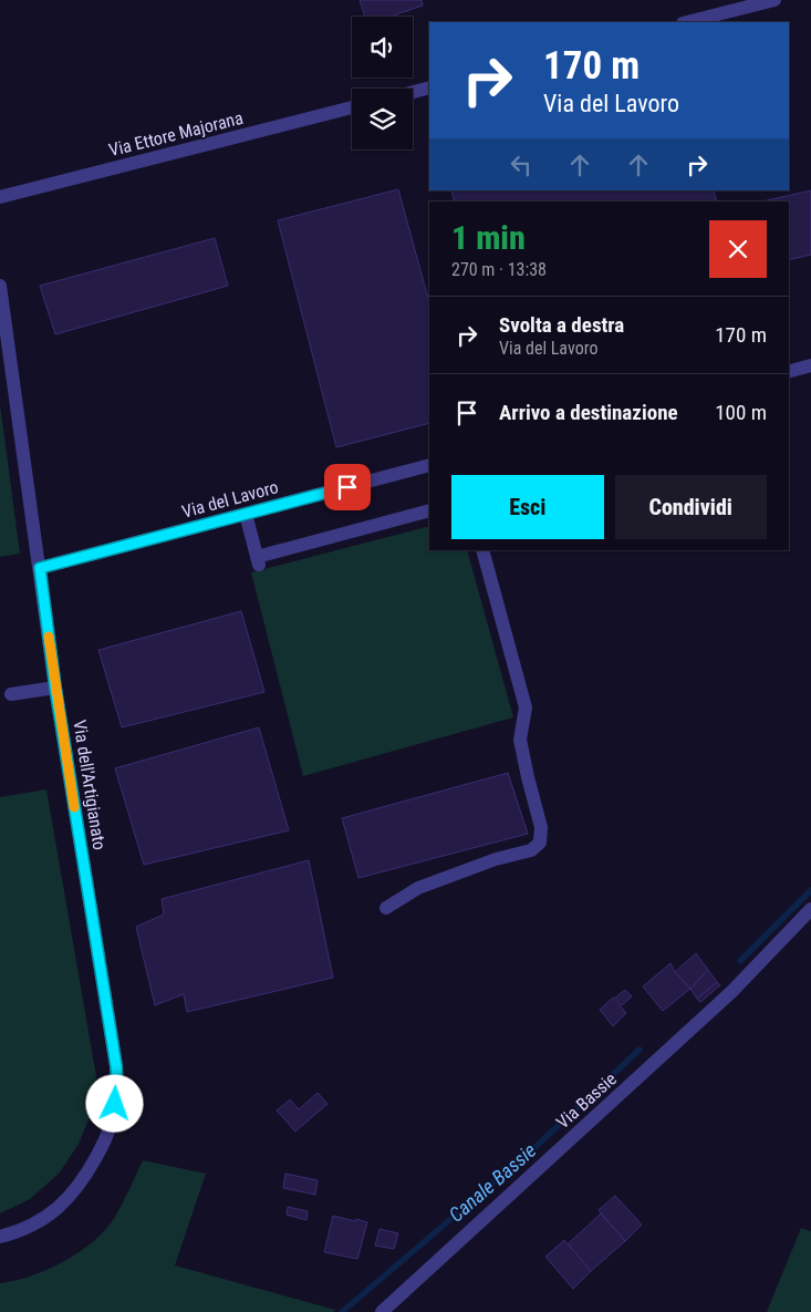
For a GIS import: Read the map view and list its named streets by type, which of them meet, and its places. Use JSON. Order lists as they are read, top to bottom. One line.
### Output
{"streets":{"street":["Via Ettore Majorana","Via del Lavoro","Via dell'Artigianato","Via Bassie"]},"crossings":[["Via del Lavoro","Via dell'Artigianato"]],"water":["Canale Bassie"],"page":{"turn":["170 m","Via del Lavoro"],"heading":["1 min","270 m · 13:38"],"list":[{"name":"Svolta a destra","note":"Via del Lavoro","value":"170 m"},{"name":"Arrivo a destinazione","value":"100 m"}],"buttons":["Esci","Condividi"]}}
